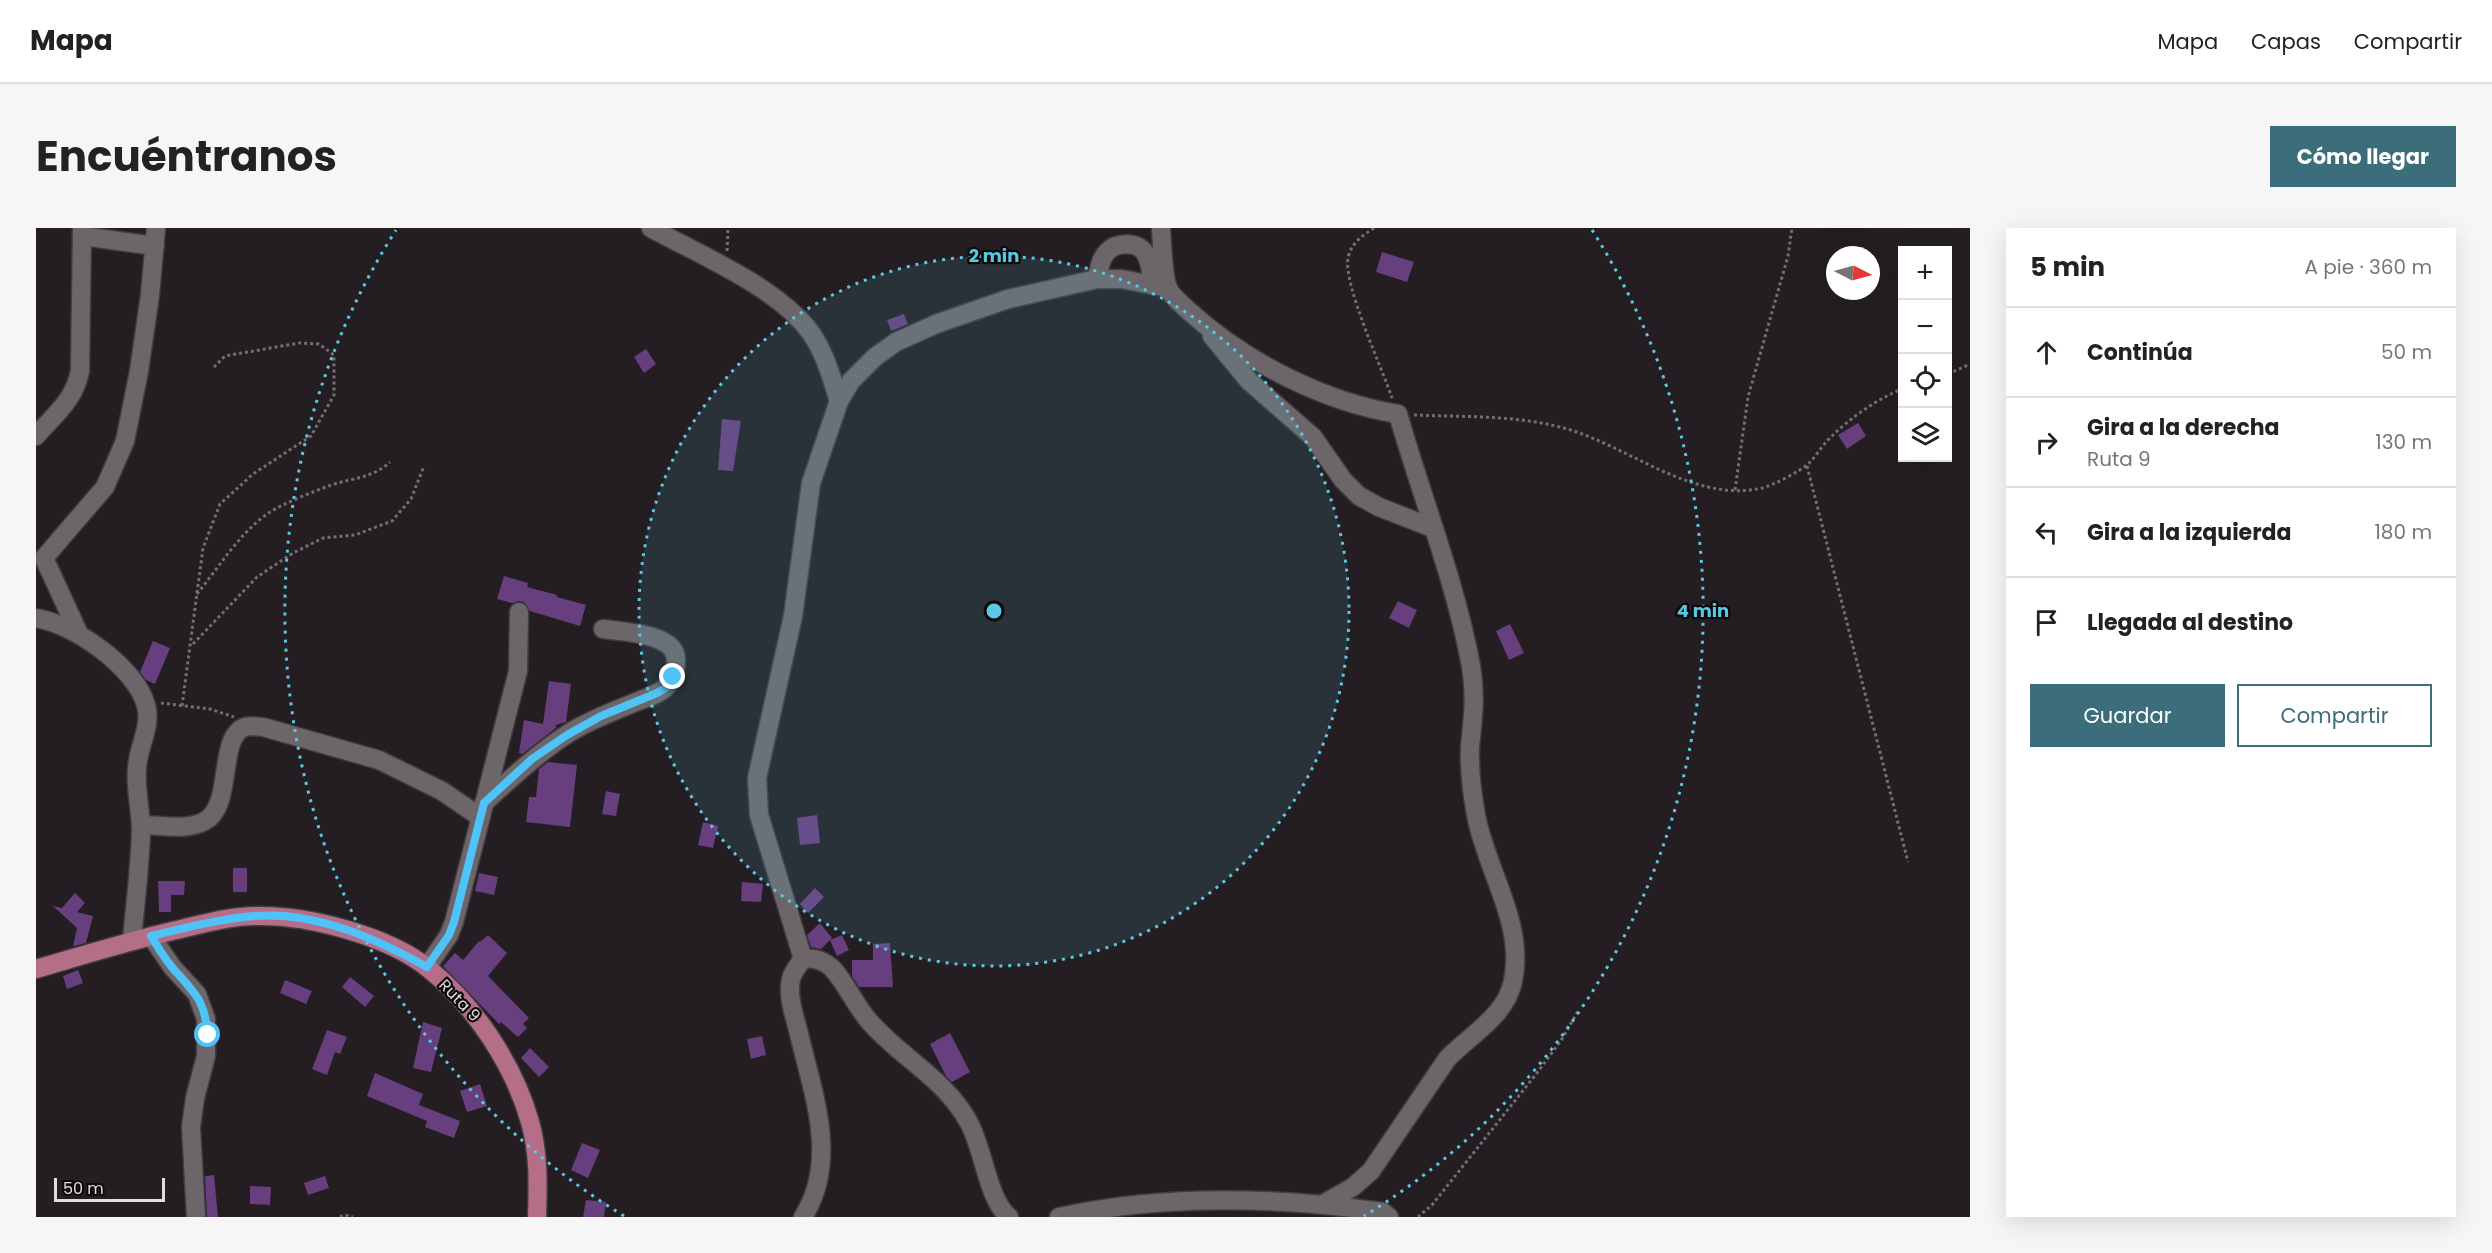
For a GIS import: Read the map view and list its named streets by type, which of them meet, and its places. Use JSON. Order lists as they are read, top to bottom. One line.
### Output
{"streets":{"main road":["Ruta 9"]},"scale_bar":"50 m","north":"right","page":{"header":"Mapa","nav":["Mapa","Capas","Compartir"],"title":"Encuéntranos","buttons":["Cómo llegar",["Guardar","Compartir"]],"heading":["5 min","A pie · 360 m"],"map_buttons":["+","−"],"list":[["Continúa","50 m"],["Gira a la derecha","Ruta 9","130 m"],["Gira a la izquierda","180 m"],"Llegada al destino"],"scale":"50 m"},"rings":["2 min","4 min"]}
